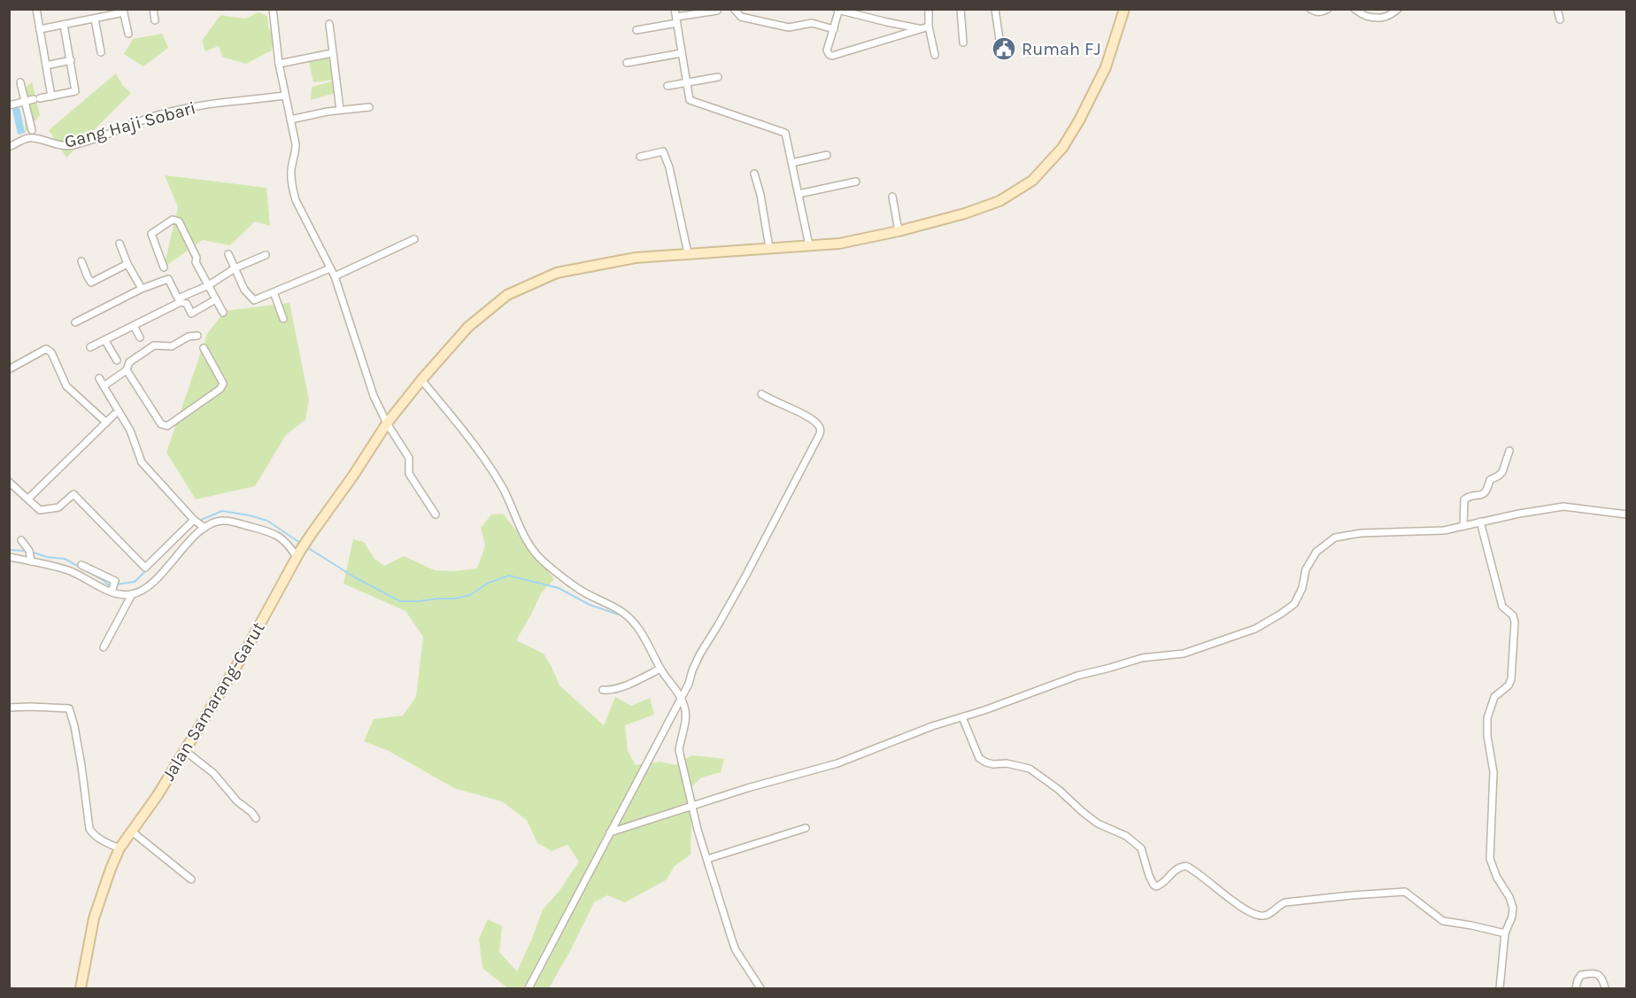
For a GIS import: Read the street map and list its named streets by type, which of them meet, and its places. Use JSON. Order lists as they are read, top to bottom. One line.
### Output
{"streets":{"main road":["Jalan Samarang-Garut"],"street":["Gang Haji Sobari"]},"places":{"public building":["Rumah FJ"]}}
